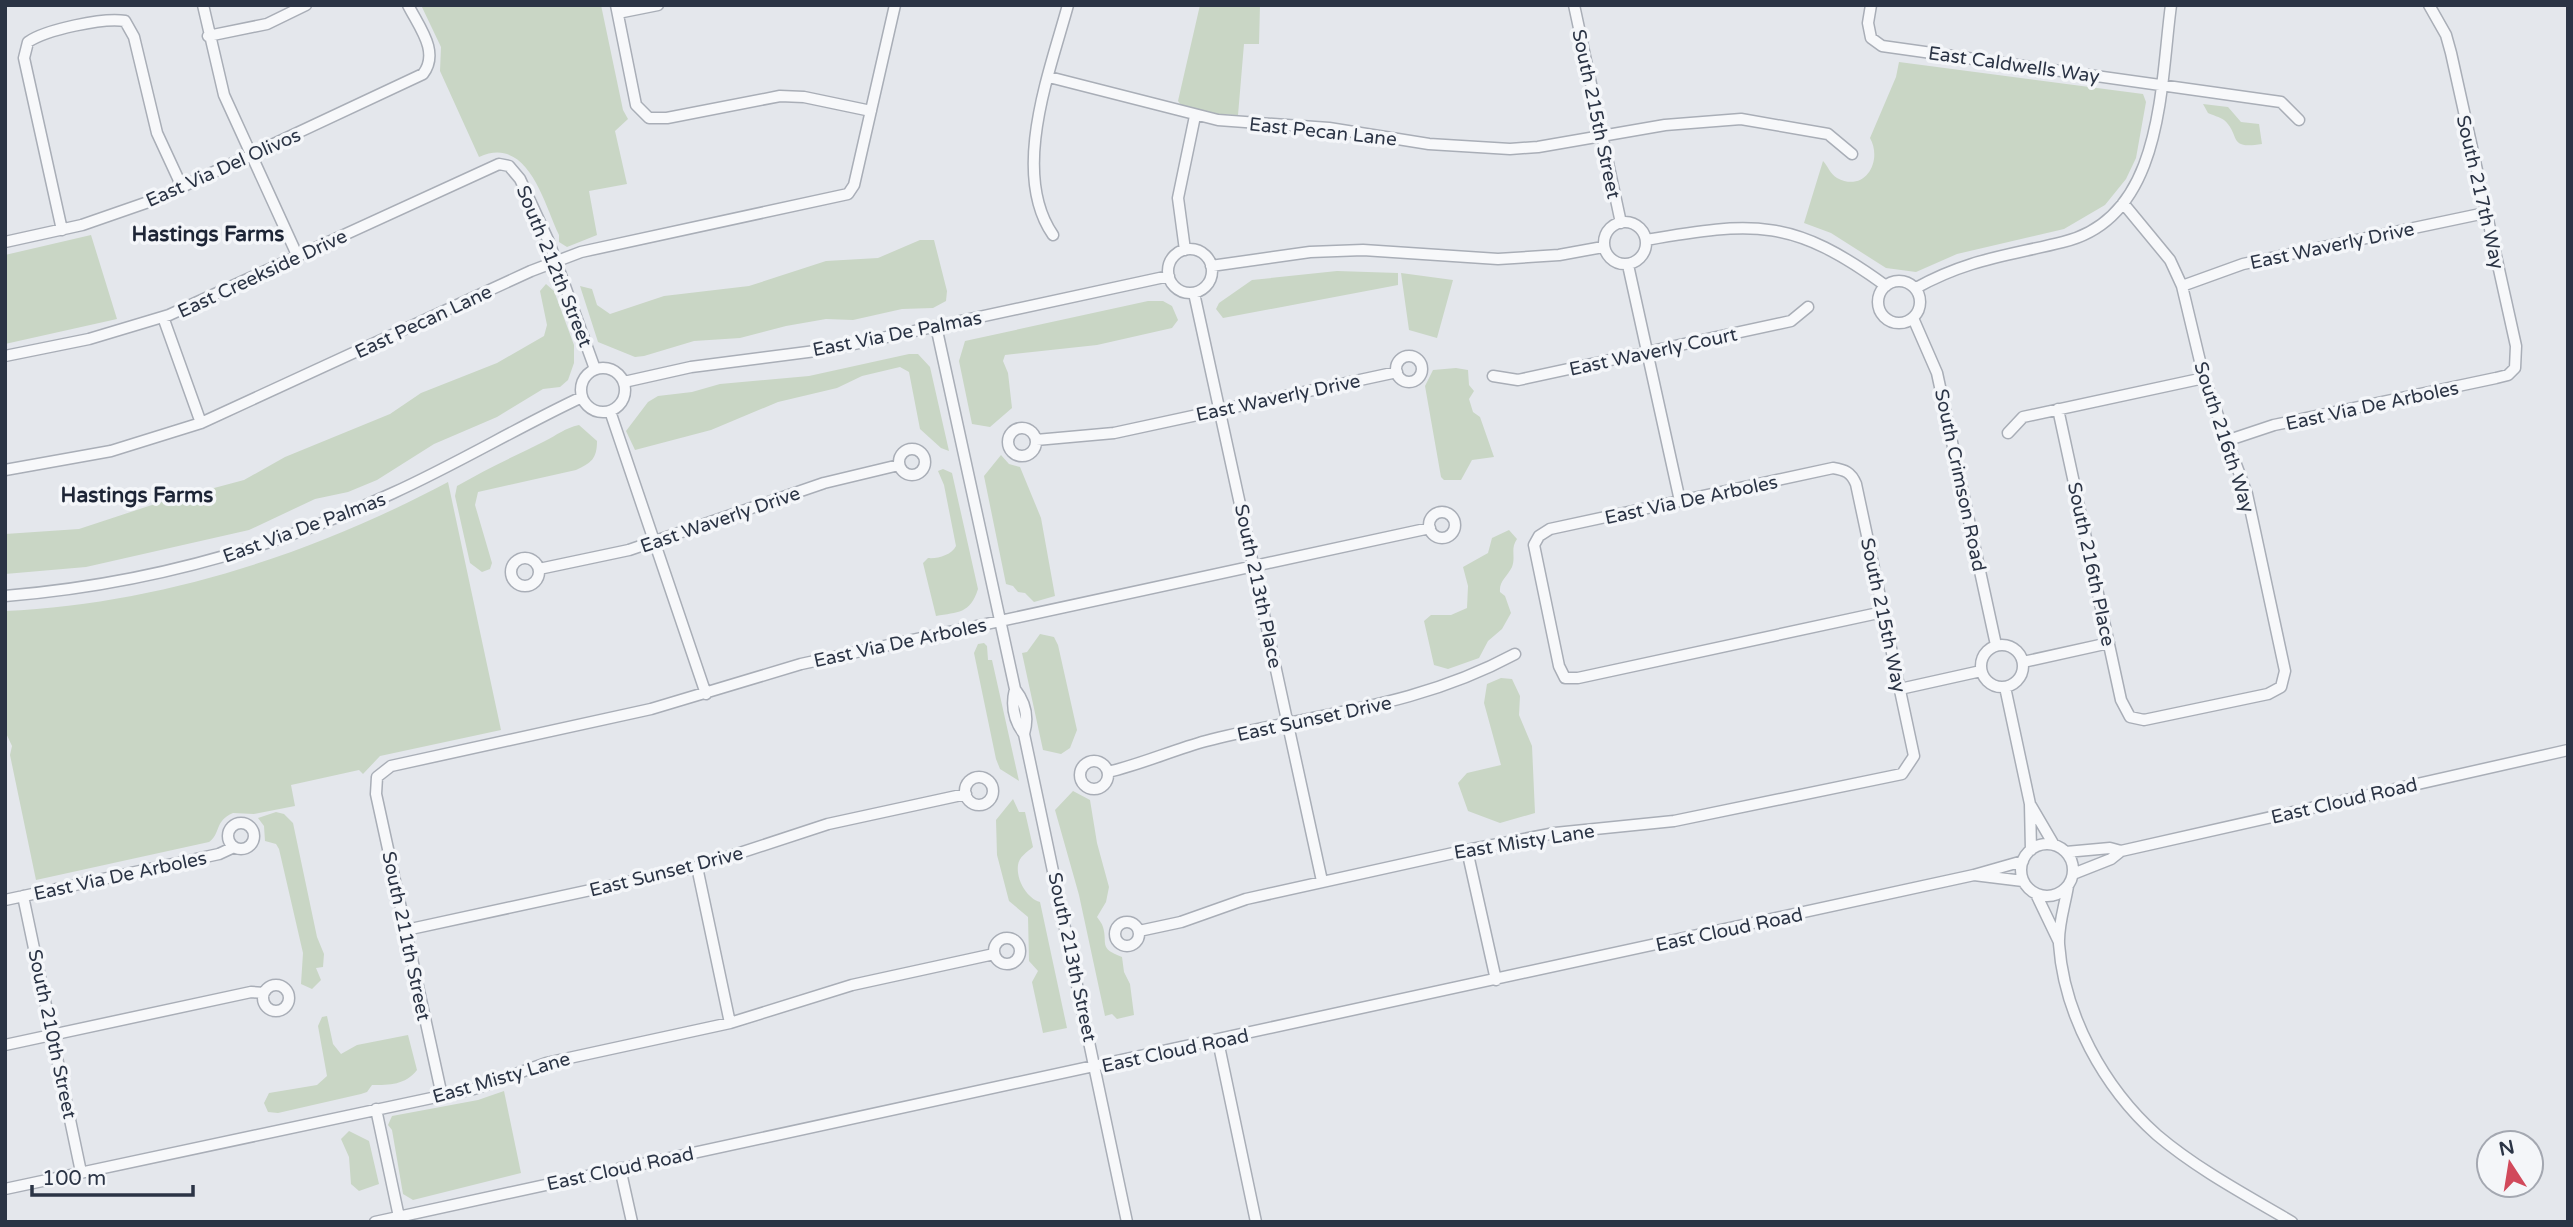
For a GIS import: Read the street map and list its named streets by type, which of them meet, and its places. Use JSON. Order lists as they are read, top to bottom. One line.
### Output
{"streets":{"street":["East Caldwells Way","South 215th Street","East Pecan Lane","East Via Del Olivos","South 217th Way","East Waverly Drive","South 212th Street","East Creekside Drive","East Via De Palmas","East Waverly Court","East Via De Arboles","South 216th Way","South Crimson Road","South 216th Place","South 213th Place","South 215th Way","East Sunset Drive","East Cloud Road","East Misty Lane","South 211th Street","South 213th Street","South 210th Street"]},"crossings":[["South 215th Street","East Pecan Lane"],["East Pecan Lane","South 212th Street"],["South 217th Way","East Waverly Drive"],["South 217th Way","East Via De Arboles"],["East Waverly Drive","South 216th Way"],["East Waverly Drive","South 213th Place"],["South 212th Street","East Creekside Drive"],["South 212th Street","East Via De Palmas"],["East Via De Palmas","South 213th Place"],["East Via De Palmas","South 213th Street"],["East Via De Arboles","South 216th Way"],["East Via De Arboles","South 213th Place"],["East Via De Arboles","South 215th Way"],["East Via De Arboles","South 211th Street"],["East Via De Arboles","South 213th Street"],["East Via De Arboles","South 210th Street"],["South 216th Way","South 216th Place"],["South 213th Place","East Sunset Drive"],["South 213th Place","East Misty Lane"],["South 215th Way","East Misty Lane"],["East Sunset Drive","South 211th Street"],["East Cloud Road","South 213th Street"],["East Misty Lane","South 211th Street"],["East Misty Lane","South 210th Street"]],"districts":["Hastings Farms","Hastings Farms"],"scale_bar":"100 m","north":"top"}
